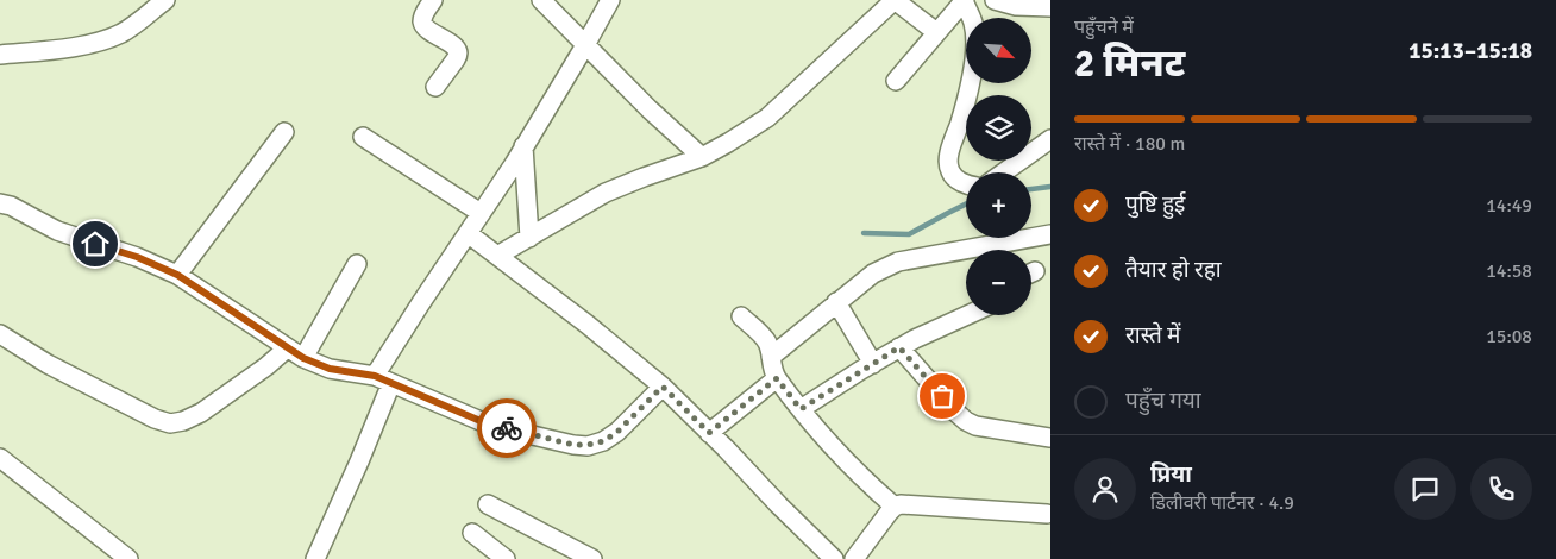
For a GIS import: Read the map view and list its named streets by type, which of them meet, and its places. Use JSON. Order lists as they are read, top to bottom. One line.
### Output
{"north":"bottom right","page":{"heading":["2 मिनट","पहुँचने में","15:13–15:18"],"panel":["प्रिया","डिलीवरी पार्टनर · 4.9"],"map_buttons":["+","−"],"bar":"रास्ते में · 180 m","list":[["पुष्टि हुई","14:49"],["तैयार हो रहा","14:58"],["रास्ते में","15:08"],"पहुँच गया"]}}
